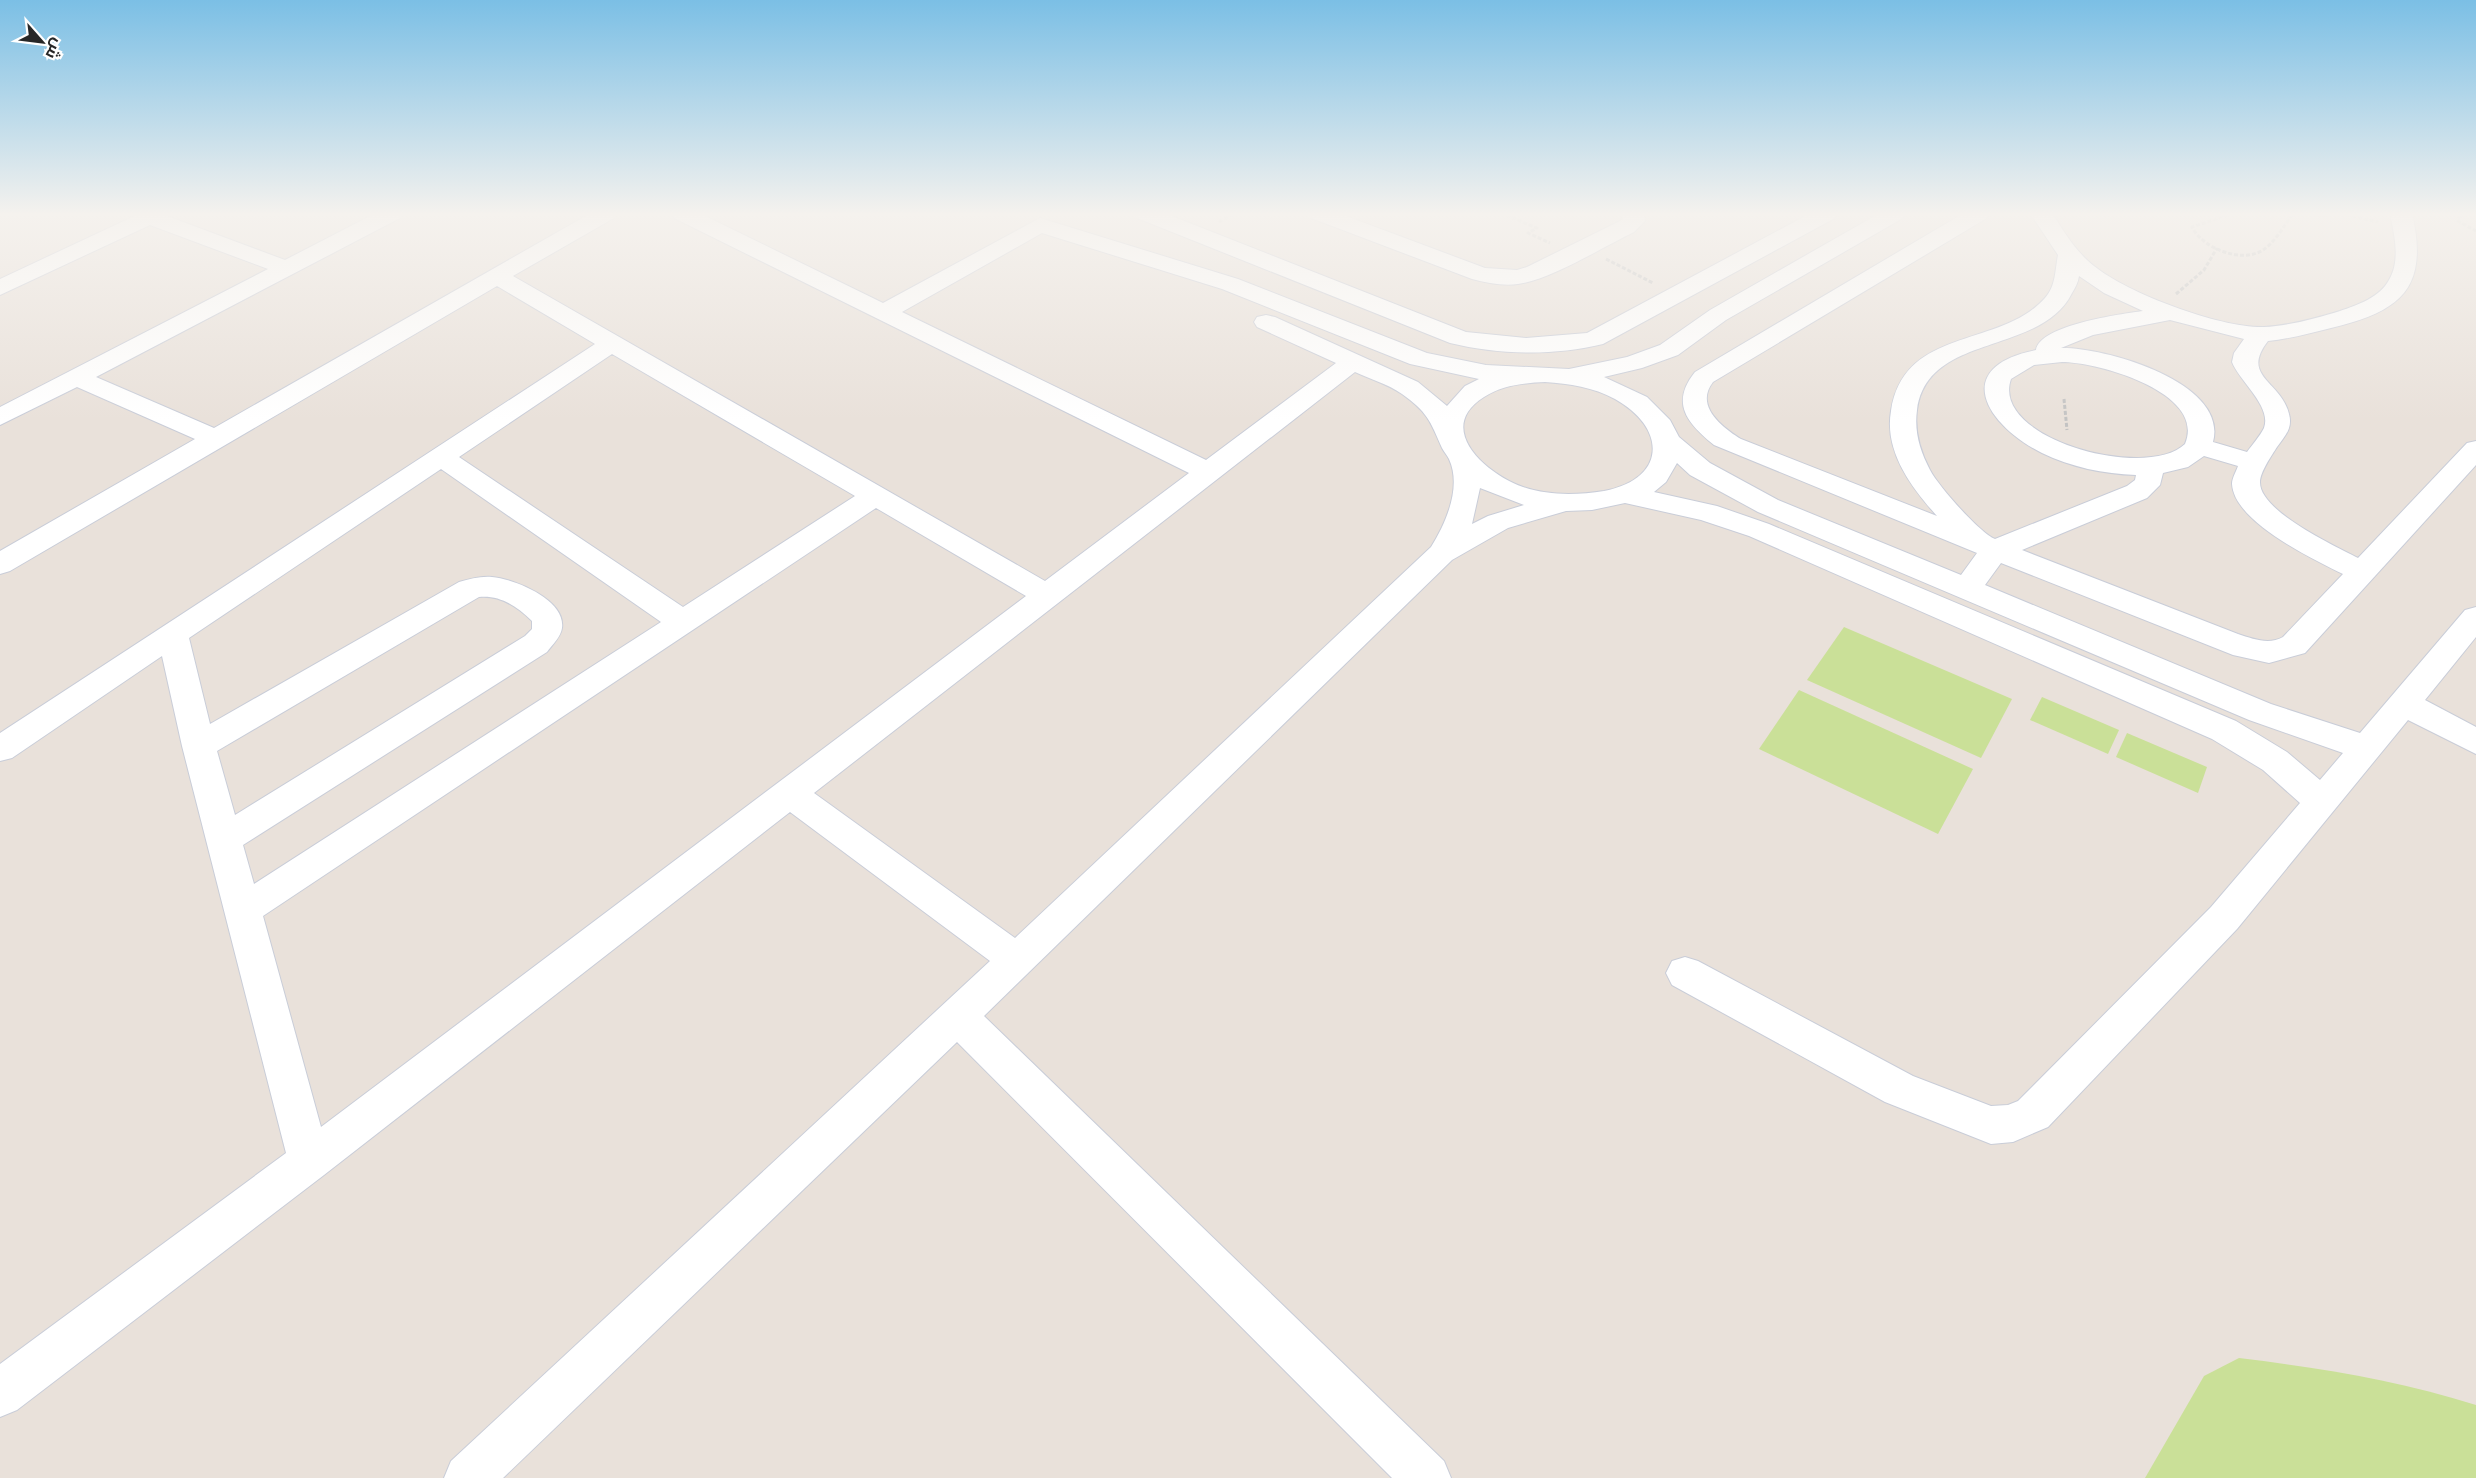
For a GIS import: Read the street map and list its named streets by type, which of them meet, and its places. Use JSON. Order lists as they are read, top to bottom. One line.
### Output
{"north":"bottom right"}
